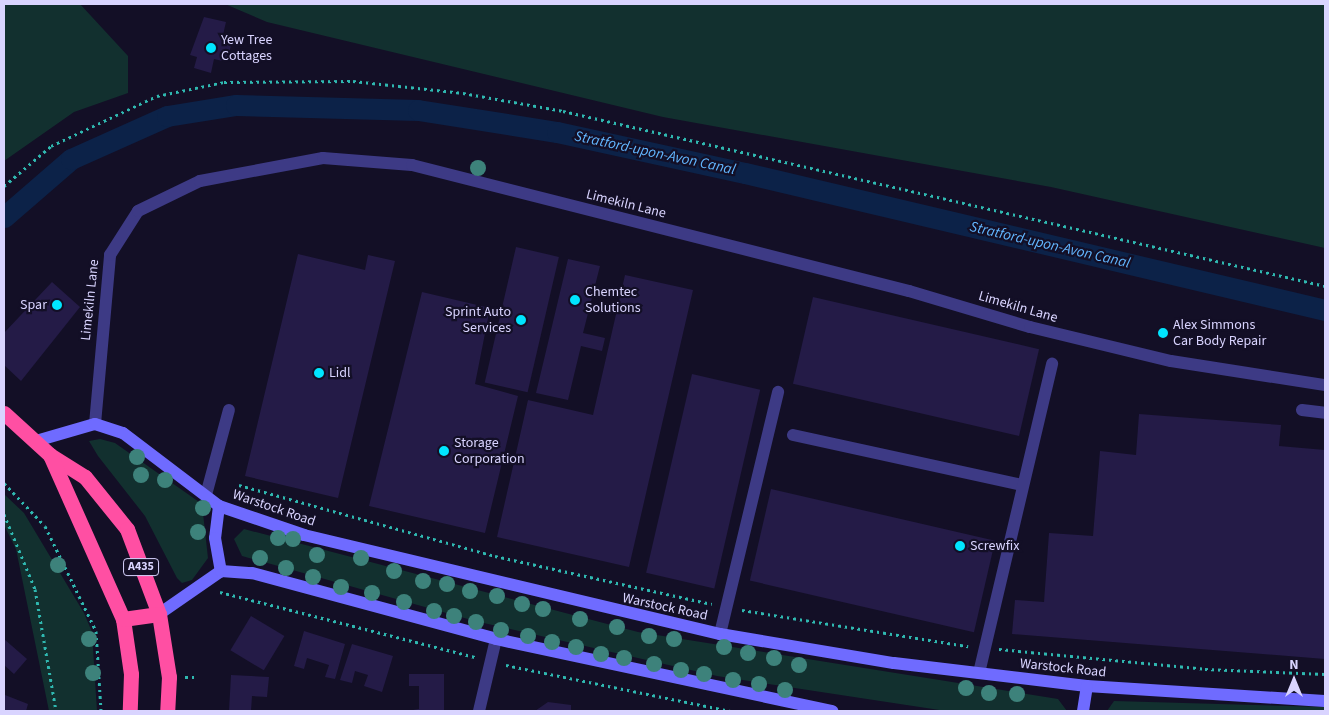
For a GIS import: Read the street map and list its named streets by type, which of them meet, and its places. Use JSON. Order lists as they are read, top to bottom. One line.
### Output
{"streets":{"highway":["A435"],"street":["Limekiln Lane","Warstock Road"]},"crossings":[["Limekiln Lane","Warstock Road"]],"water":["Stratford-upon-Avon Canal"],"places":["Yew Tree Cottages","Chemtec Solutions","Spar","Sprint Auto Services","Alex Simmons Car Body Repair","Lidl","Storage Corporation","Screwfix"],"north":"top"}
